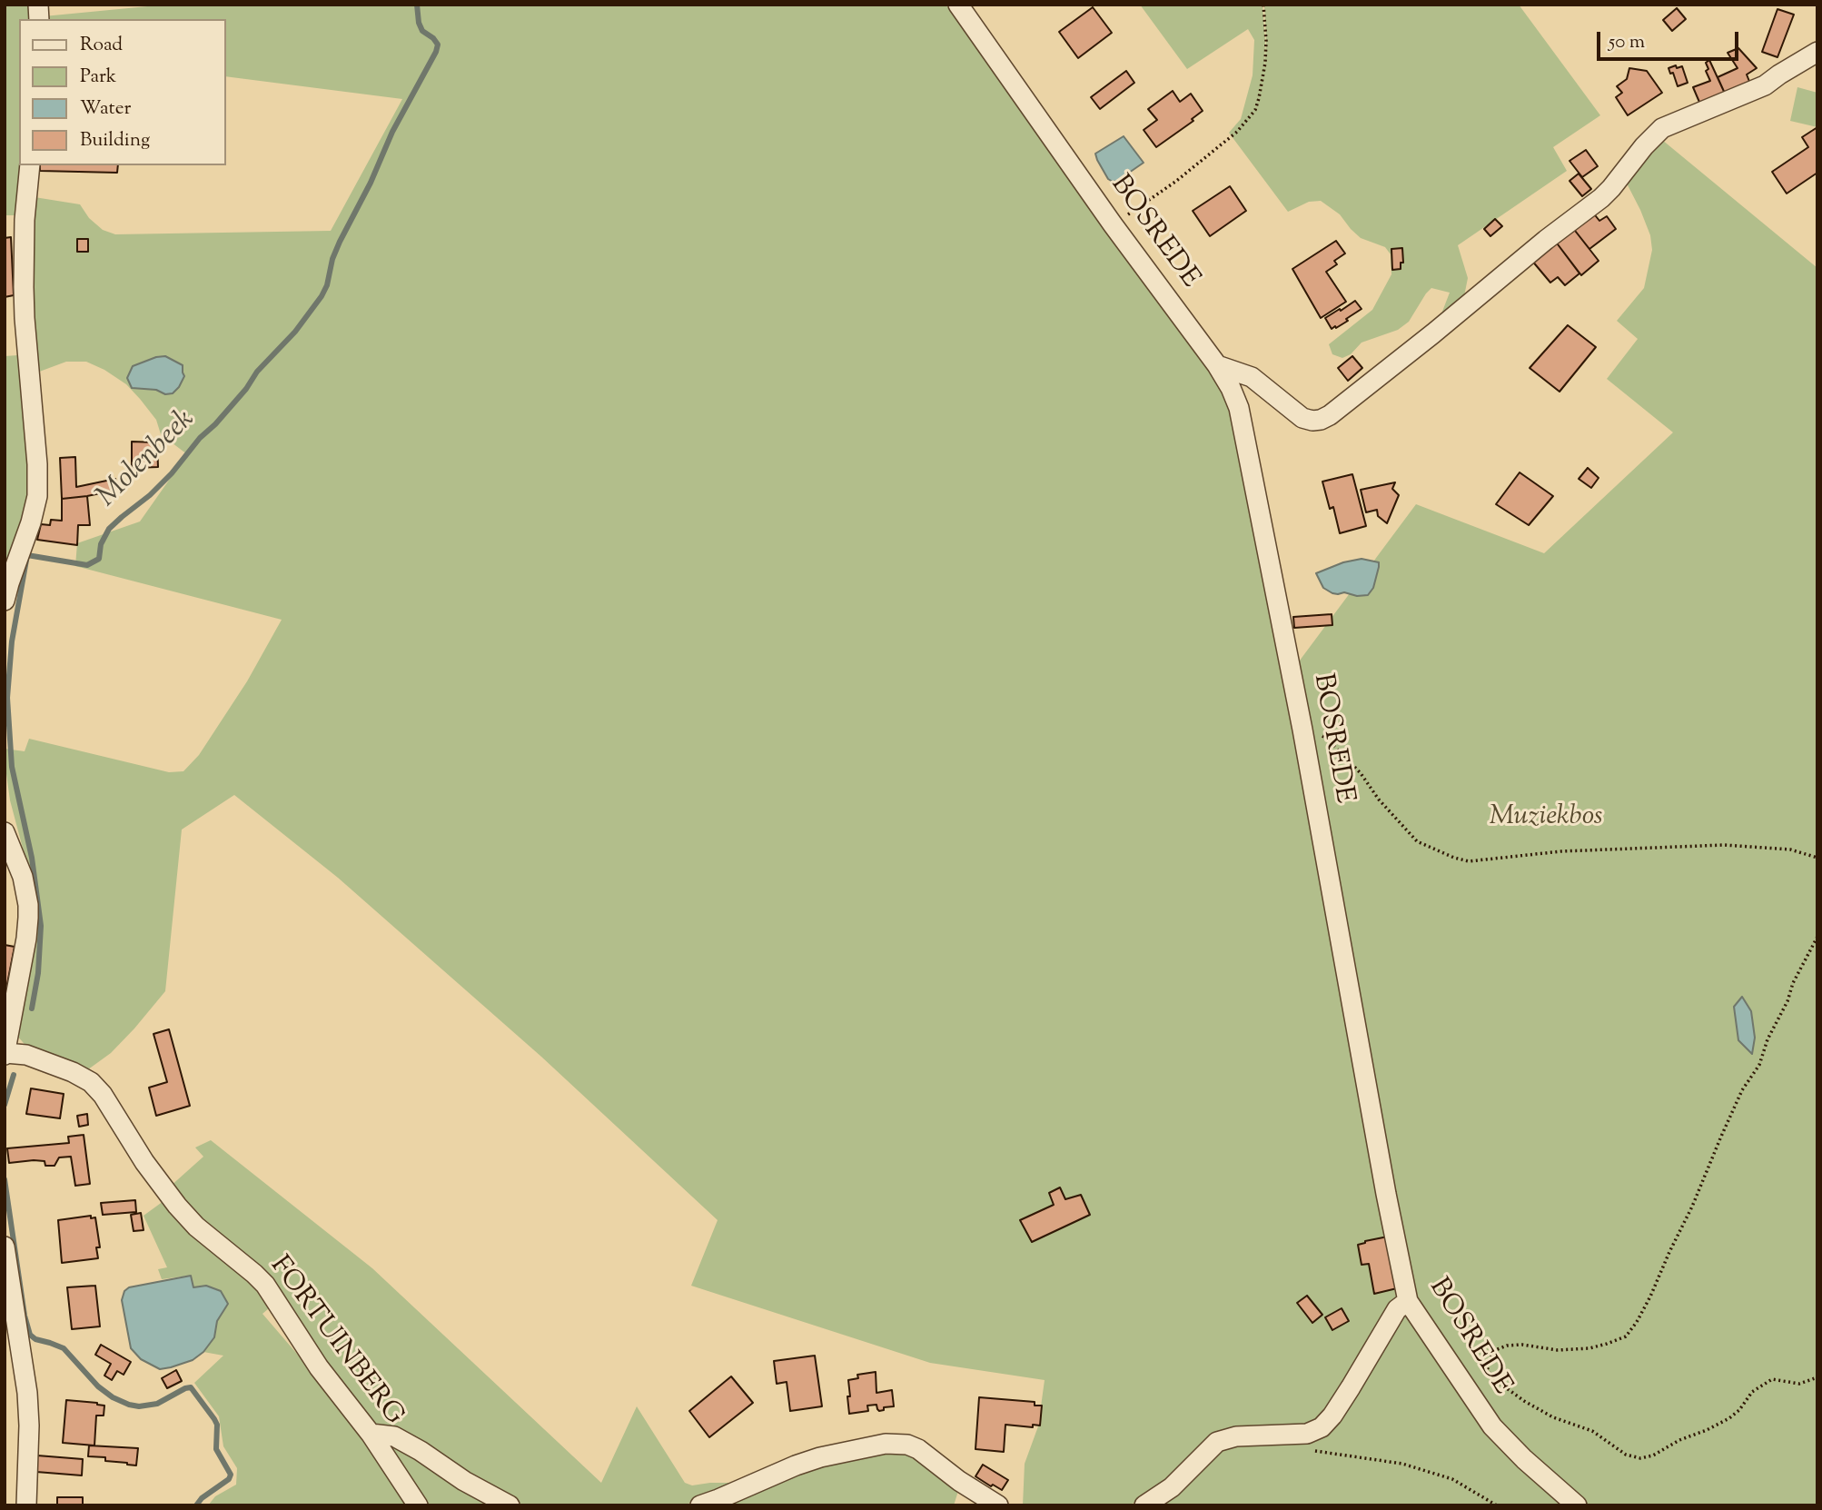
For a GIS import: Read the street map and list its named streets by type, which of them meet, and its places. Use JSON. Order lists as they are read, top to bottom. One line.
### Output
{"streets":{"street":["BOSREDE","FORTUINBERG"]},"water":["Molenbeek"],"parks":["Muziekbos"],"legend":["Road","Park","Water","Building"],"scale_bar":"50 m"}
